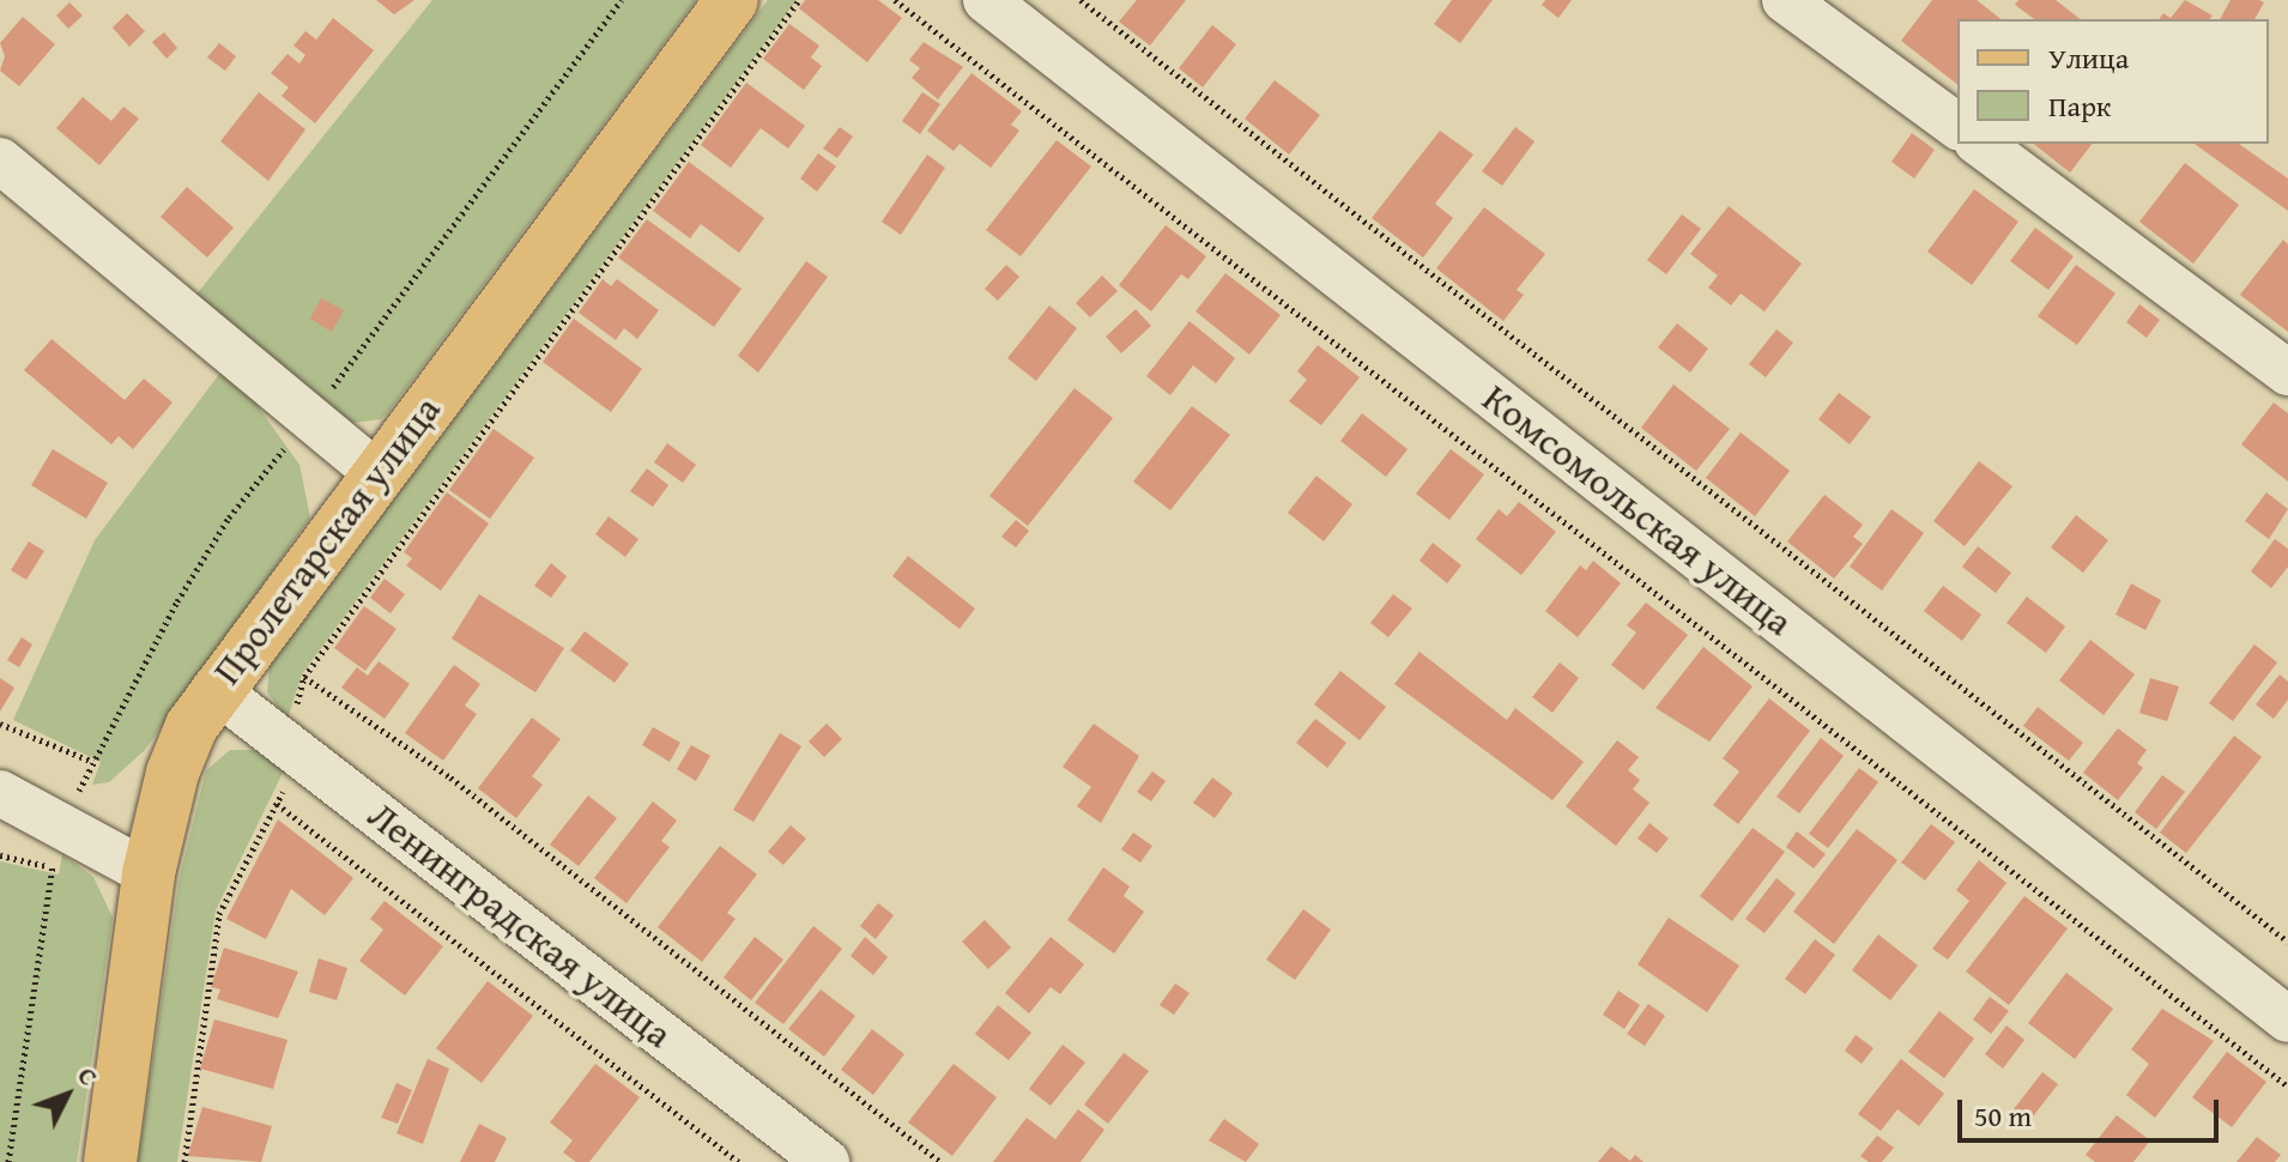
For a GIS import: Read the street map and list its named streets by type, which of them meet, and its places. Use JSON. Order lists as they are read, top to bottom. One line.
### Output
{"streets":{"main road":["Пролетарская улица"],"street":["Комсомольская улица","Ленинградская улица"]},"crossings":[["Пролетарская улица","Ленинградская улица"]],"legend":["Улица","Парк"],"scale_bar":"50 m","north":"top right"}
